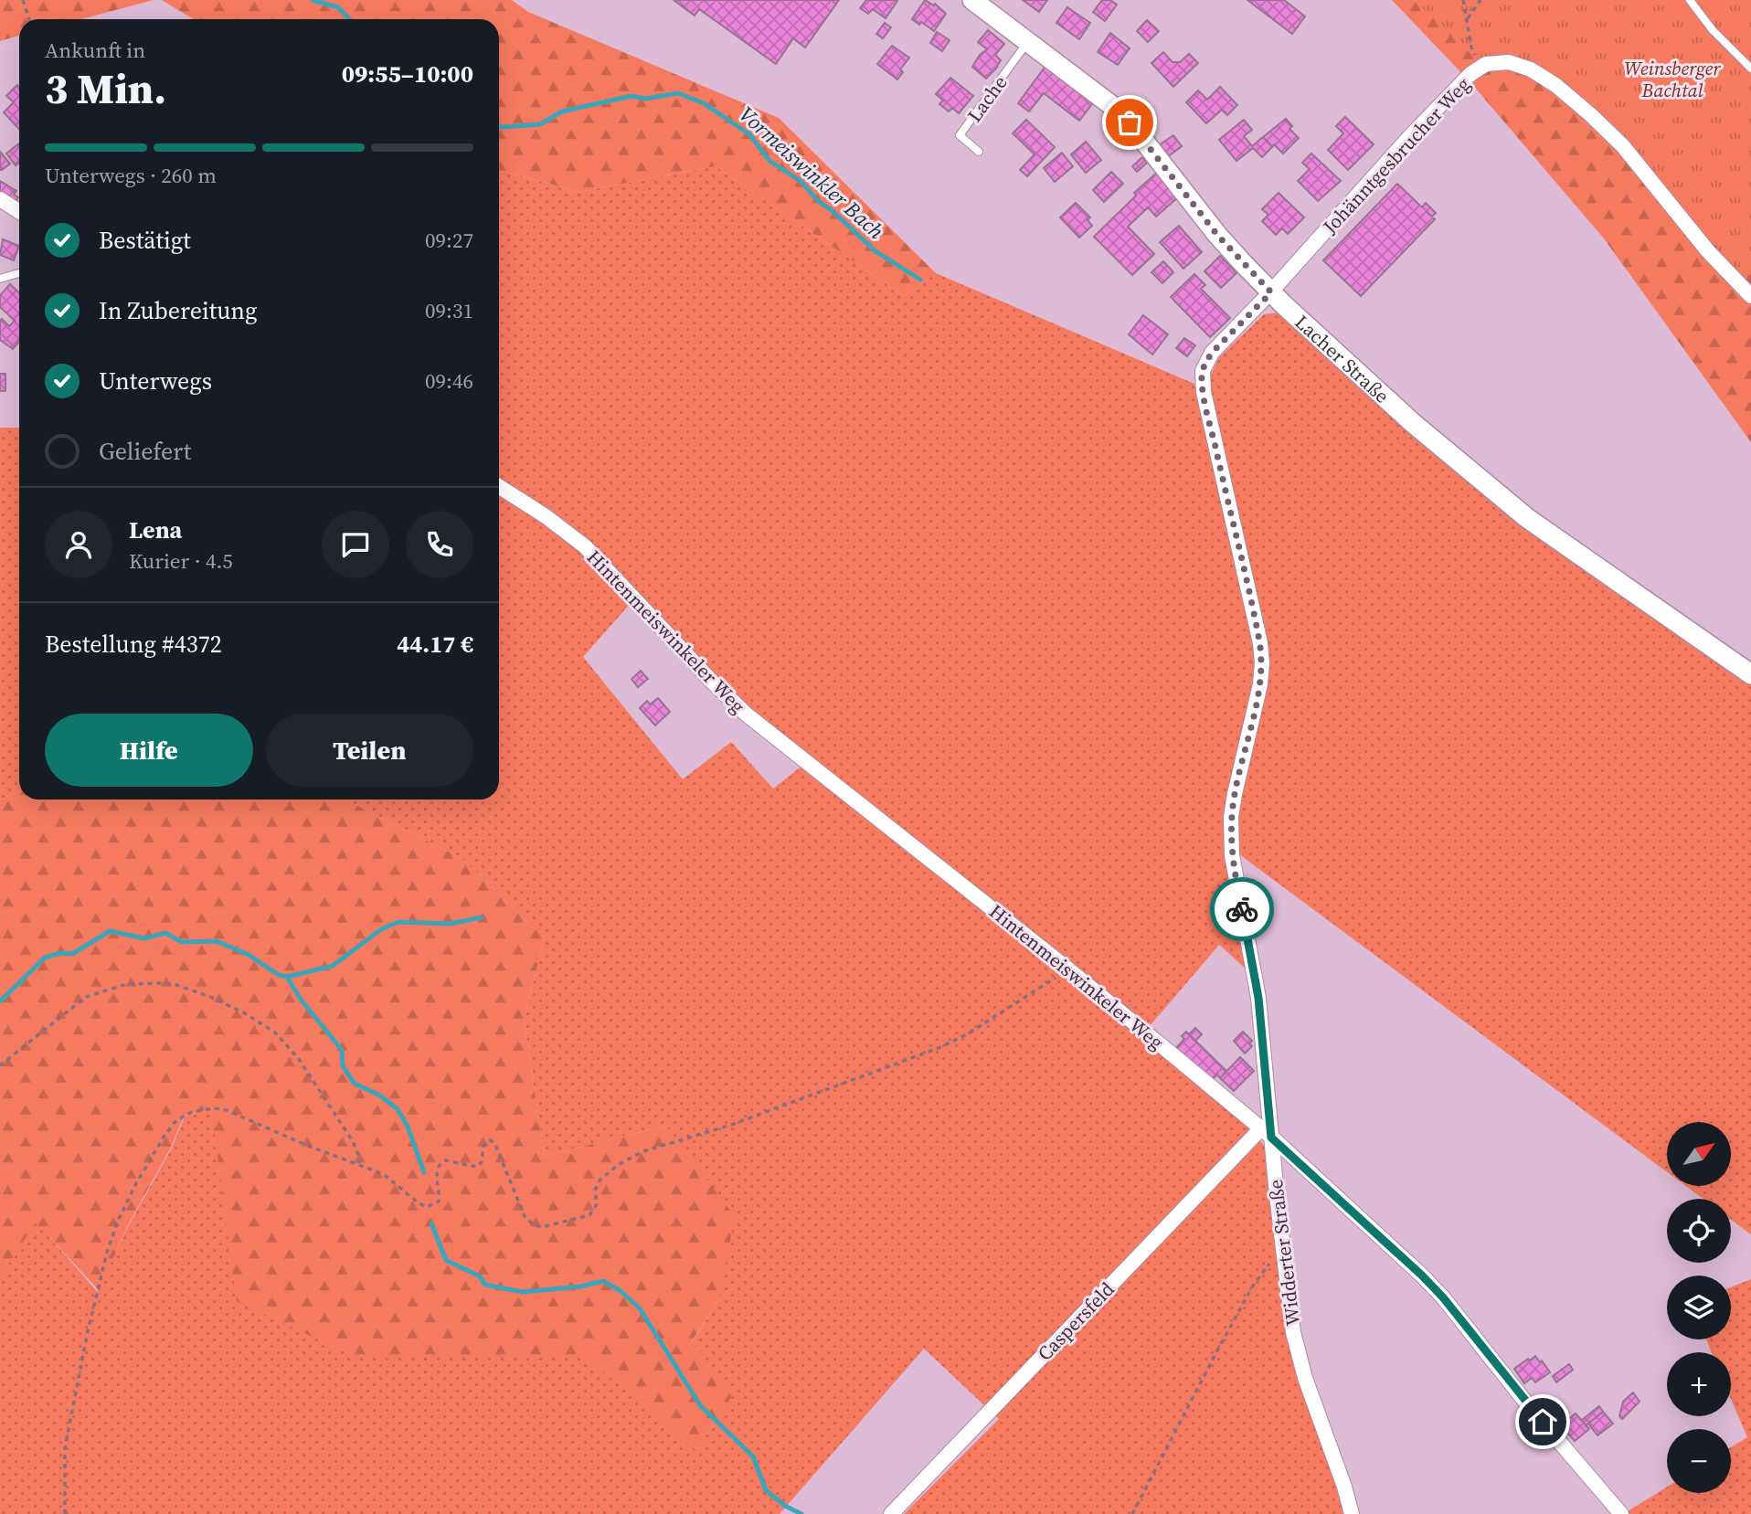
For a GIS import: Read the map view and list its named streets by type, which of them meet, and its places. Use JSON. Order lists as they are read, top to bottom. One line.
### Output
{"streets":{"street":["Johänntgesbrucher Weg","Lacher Straße","Hintenmeiswinkeler Weg","Widderter Straße","Caspersfeld"],"lane":["Lache"]},"crossings":[["Lache","Lacher Straße"],["Johänntgesbrucher Weg","Lacher Straße"],["Johänntgesbrucher Weg","Widderter Straße"],["Lacher Straße","Widderter Straße"],["Hintenmeiswinkeler Weg","Widderter Straße"],["Hintenmeiswinkeler Weg","Caspersfeld"],["Widderter Straße","Caspersfeld"]],"water":["Vormeiswinkler Bach"],"parks":["Weinsberger Bachtal"],"north":"top right","page":{"heading":["3 Min.","Ankunft in","09:55–10:00"],"panel":["Lena","Kurier · 4.5","Bestellung #4372","44.17 €"],"bar":"Unterwegs · 260 m","list":[["Bestätigt","09:27"],["In Zubereitung","09:31"],["Unterwegs","09:46"],"Geliefert"],"buttons":["Hilfe","Teilen"],"map_buttons":["+","−"]}}
